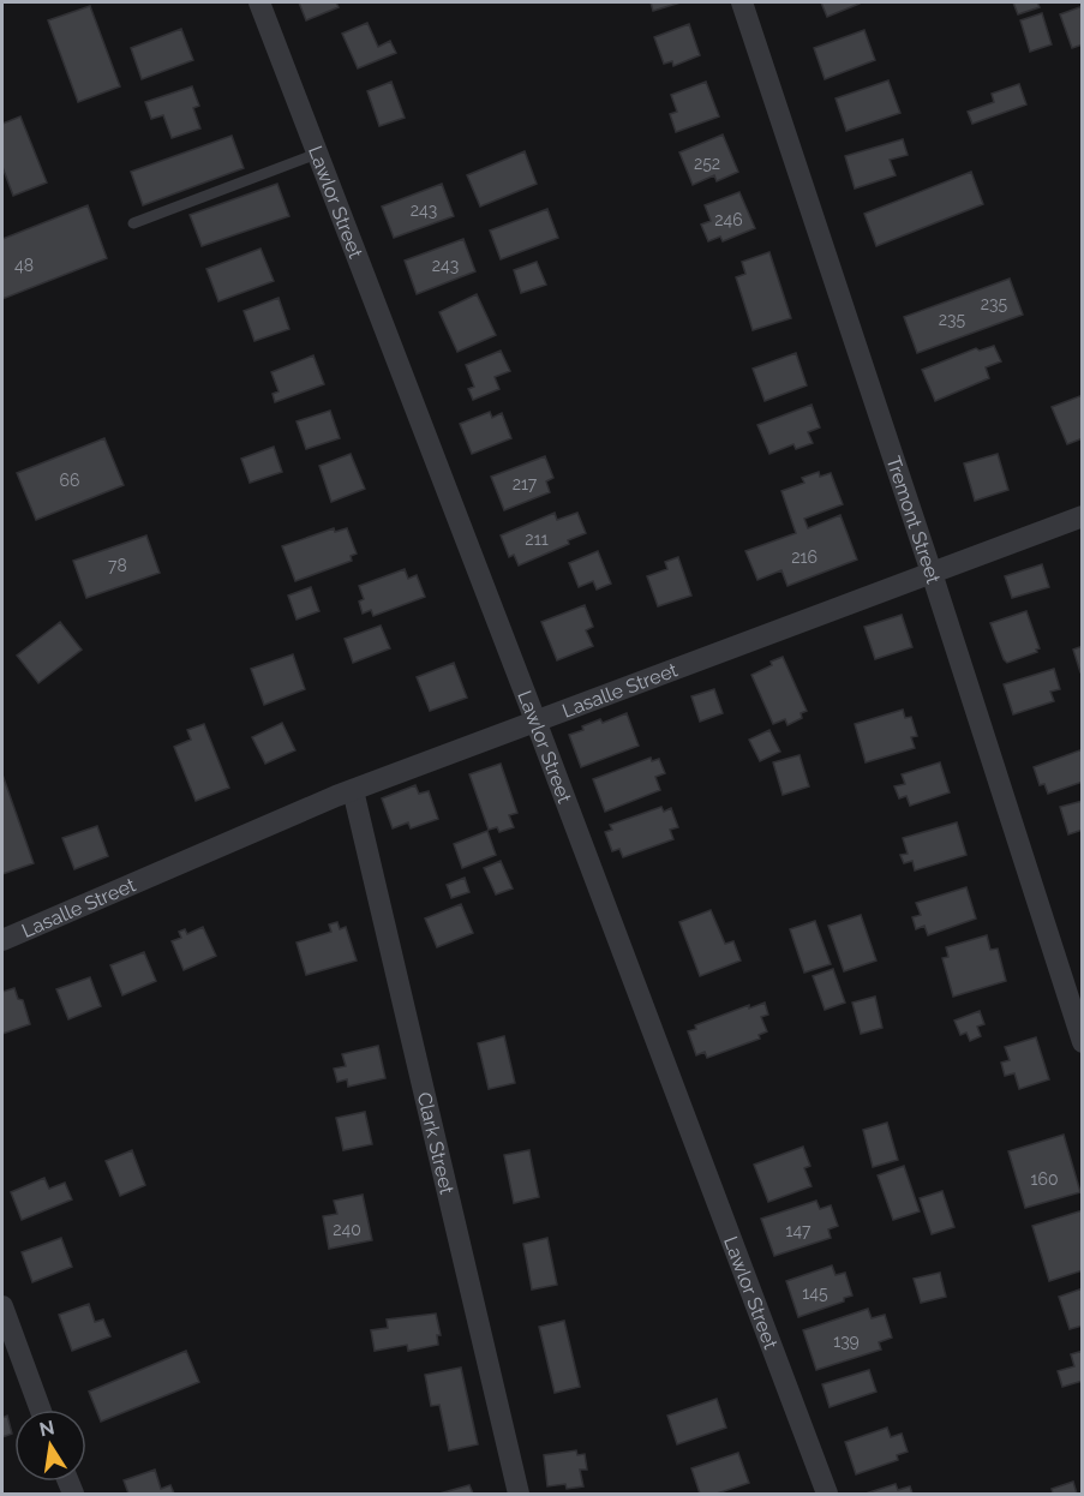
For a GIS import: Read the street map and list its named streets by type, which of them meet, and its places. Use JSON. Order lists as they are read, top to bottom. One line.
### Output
{"streets":{"street":["Lawlor Street","Tremont Street","Lasalle Street","Clark Street"]},"crossings":[["Lawlor Street","Lasalle Street"],["Tremont Street","Lasalle Street"],["Lasalle Street","Clark Street"]],"house_numbers":["252","243","246","48","243","235","235","66","217","211","216","78","160","240","147","145","139"],"north":"top"}
